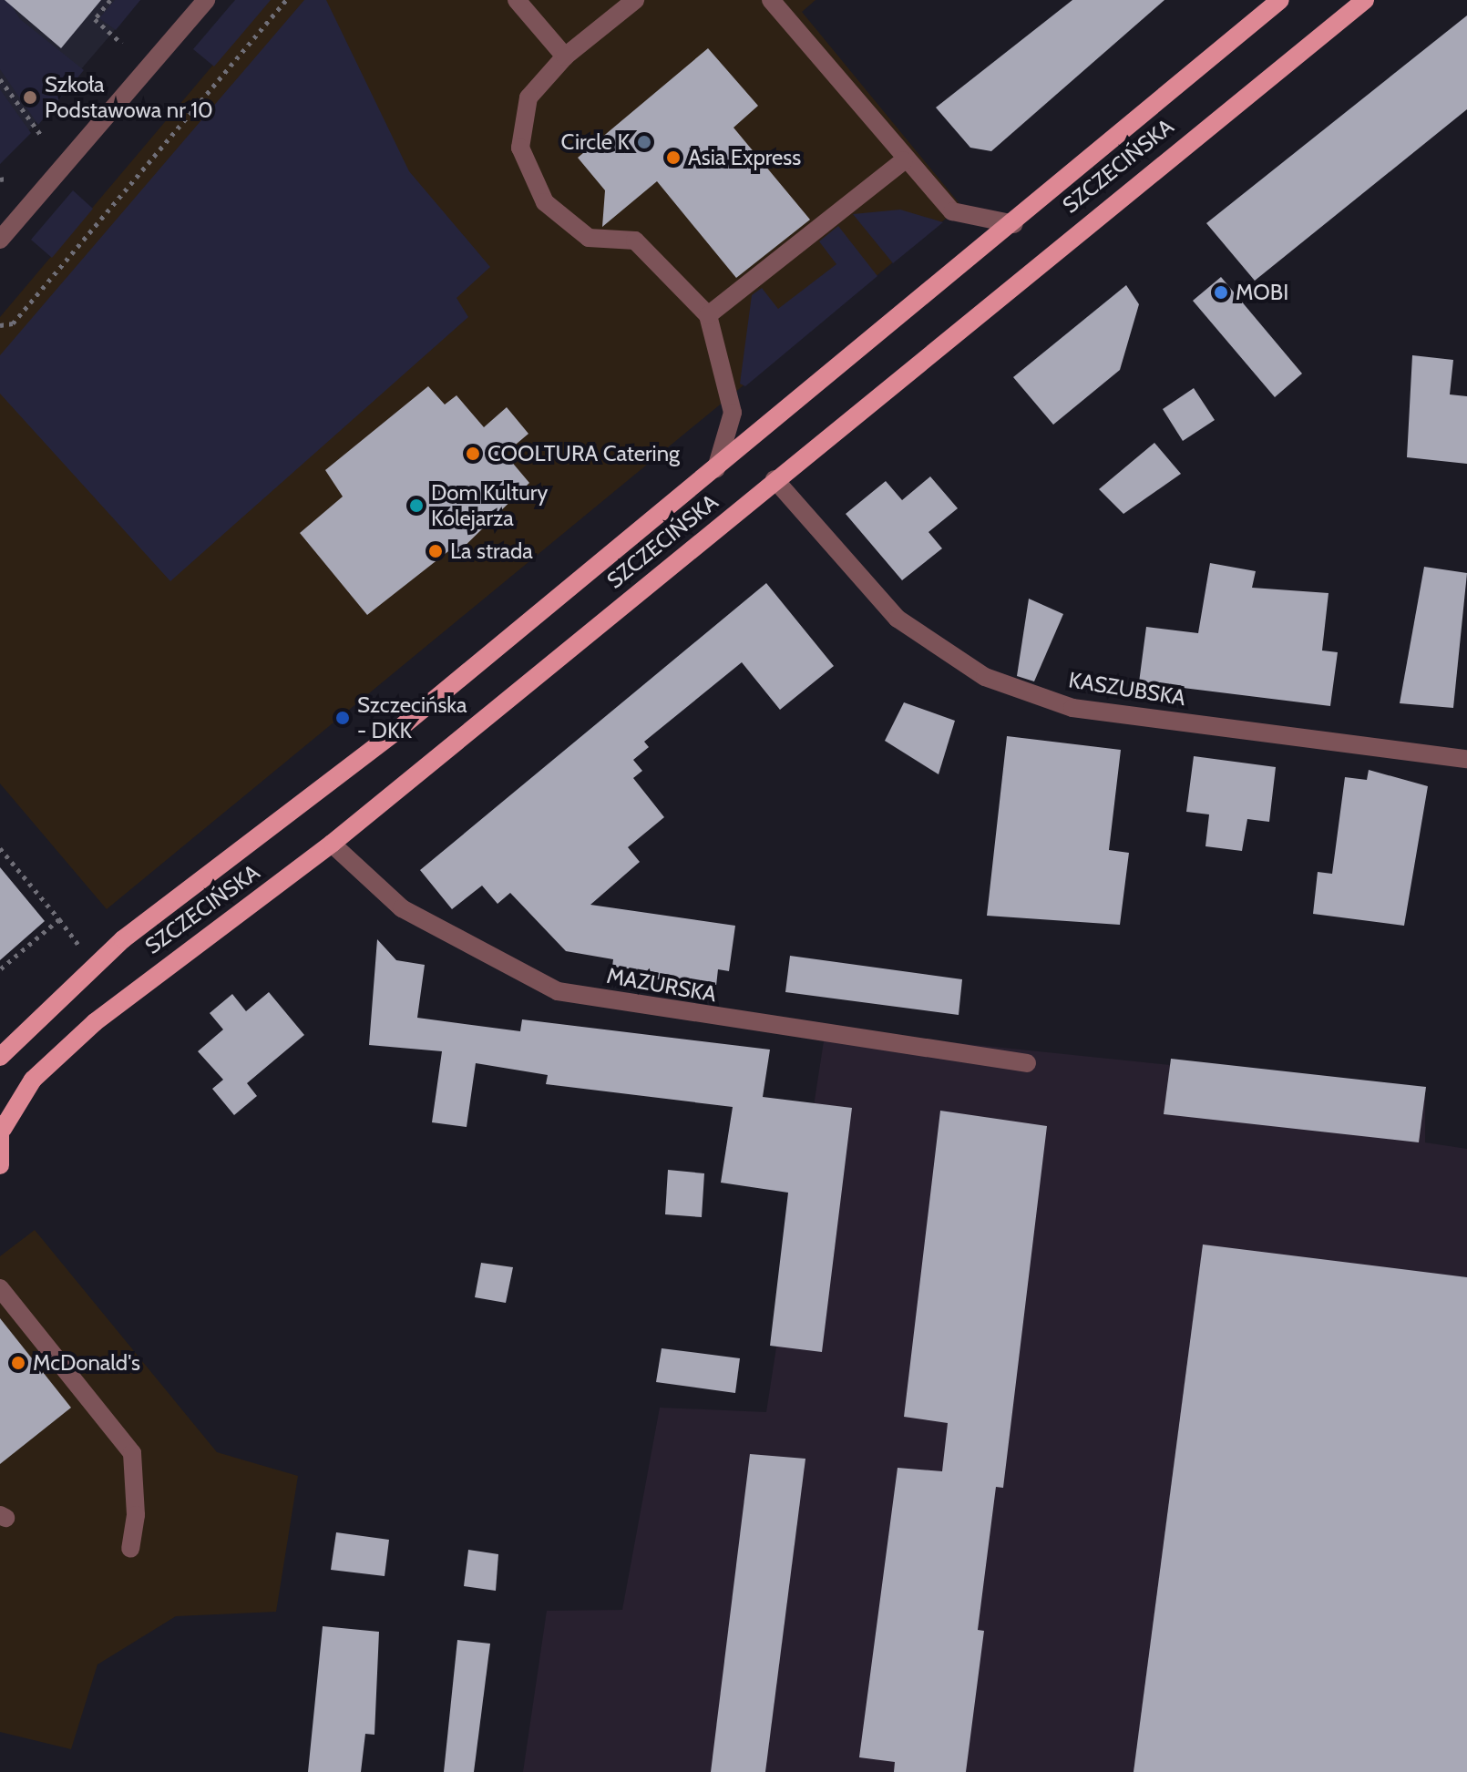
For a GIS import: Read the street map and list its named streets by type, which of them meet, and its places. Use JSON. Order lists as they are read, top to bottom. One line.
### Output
{"streets":{"main road":["SZCZECIŃSKA"],"street":["KASZUBSKA","MAZURSKA"]},"crossings":[["SZCZECIŃSKA","KASZUBSKA"],["SZCZECIŃSKA","MAZURSKA"]],"places":["Szkoła Podstawowa nr 10","Circle K","Asia Express","MOBI","COOLTURA Catering","Dom Kultury Kolejarza","La strada","Szczecińska - DKK","McDonald's"]}
